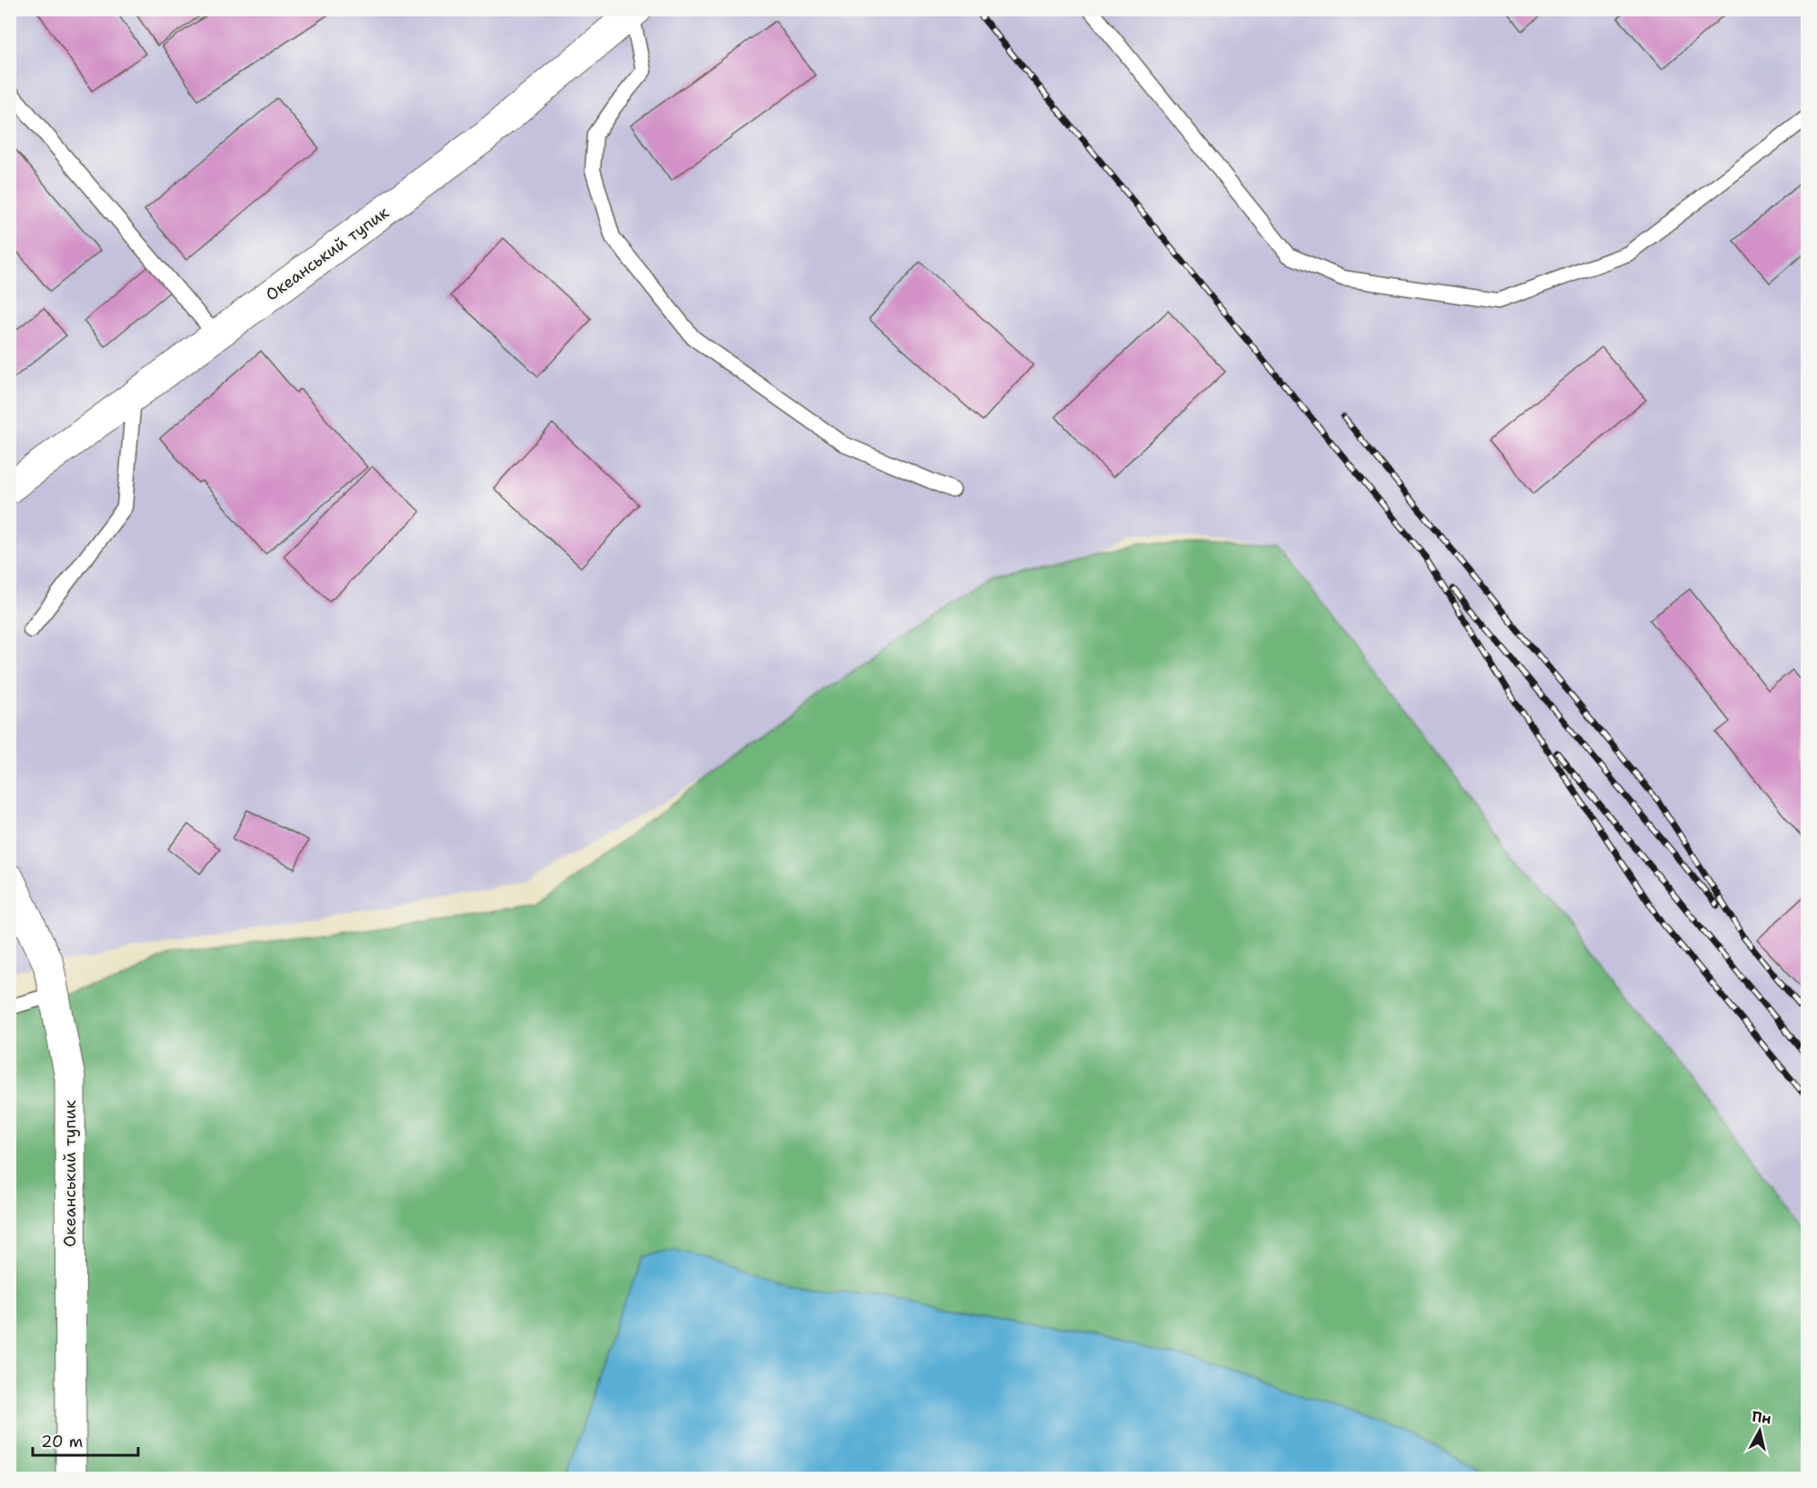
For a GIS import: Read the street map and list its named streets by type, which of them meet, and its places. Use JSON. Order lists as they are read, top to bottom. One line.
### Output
{"streets":{"street":["Океанський тупик"]},"scale_bar":"20 m","north":"top"}
